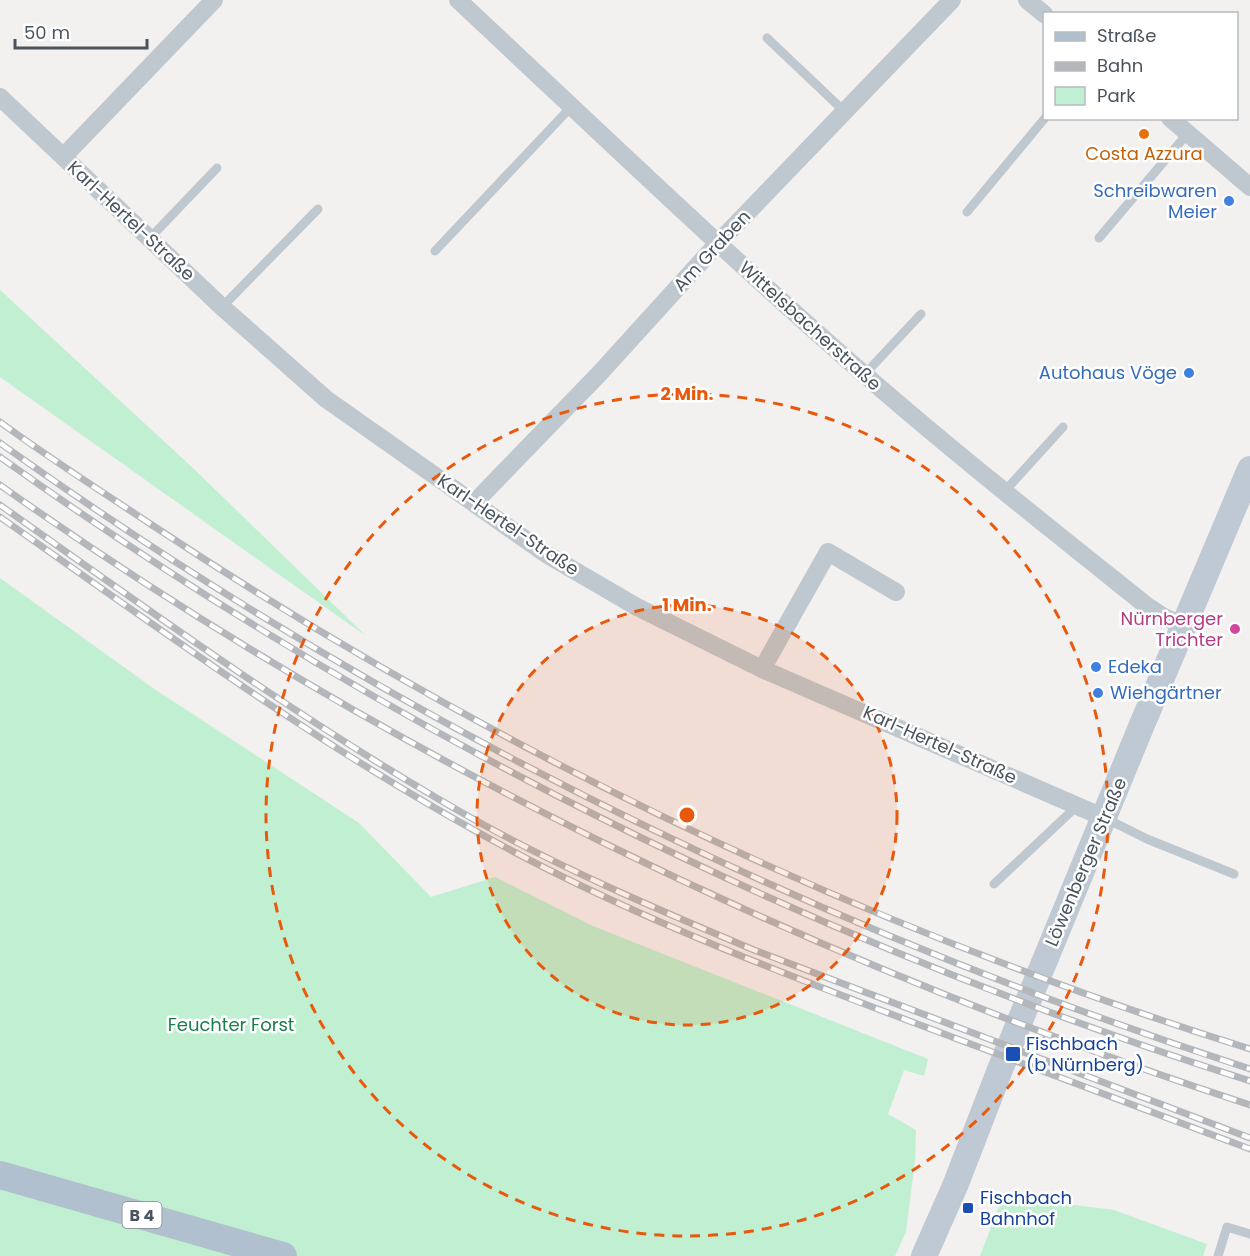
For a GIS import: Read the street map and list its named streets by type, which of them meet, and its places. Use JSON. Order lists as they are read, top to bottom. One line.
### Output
{"streets":{"main road":["B 4"],"street":["Karl-Hertel-Straße","Am Graben","Wittelsbacherstraße","Löwenberger Straße"]},"crossings":[["Karl-Hertel-Straße","Am Graben"],["Karl-Hertel-Straße","Löwenberger Straße"],["Am Graben","Wittelsbacherstraße"],["Wittelsbacherstraße","Löwenberger Straße"]],"parks":["Feuchter Forst"],"places":{"other":["Costa Azzura","Schreibwaren Meier","Autohaus Vöge","Nürnberger Trichter","Edeka","Wiehgärtner"],"transit":["Fischbach (b Nürnberg)","Fischbach Bahnhof"]},"legend":["Straße","Bahn","Park"],"scale_bar":"50 m","rings":["2 Min.","1 Min."]}
